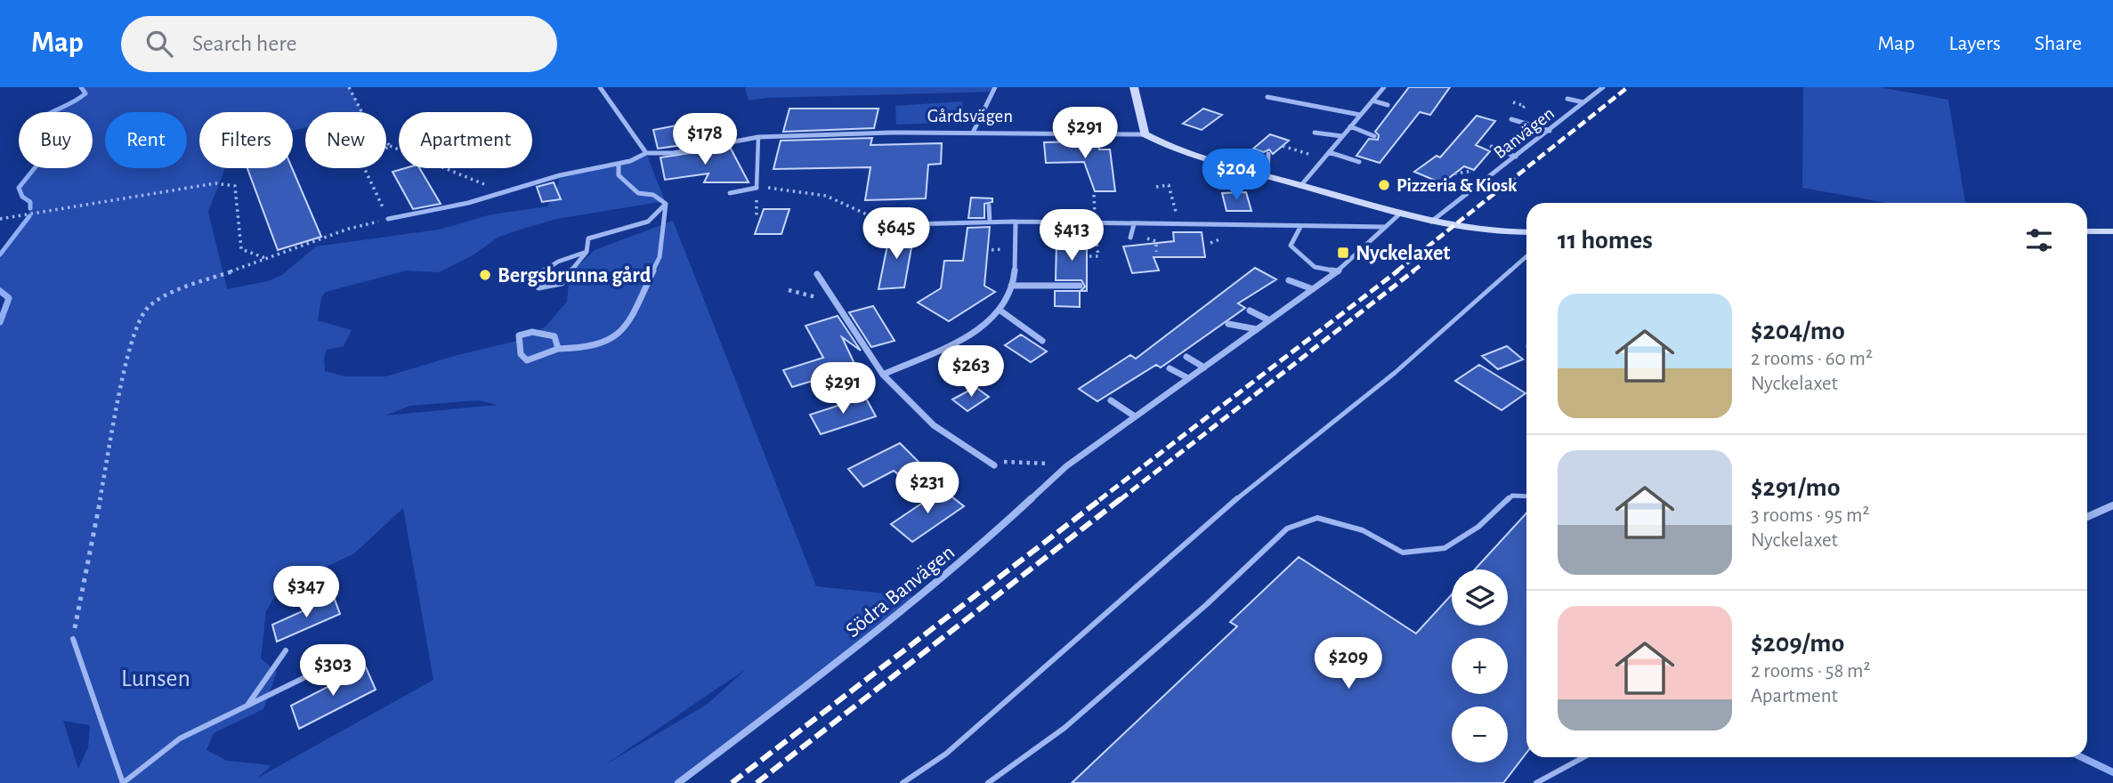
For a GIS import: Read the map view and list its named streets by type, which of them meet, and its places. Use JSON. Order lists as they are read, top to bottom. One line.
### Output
{"streets":{"street":["Gårdsvägen","Banvägen","Södra Banvägen"]},"crossings":[["Gårdsvägen","Banvägen"],["Gårdsvägen","Södra Banvägen"]],"parks":["Lunsen"],"places":{"other":["Pizzeria & Kiosk","Bergsbrunna gård"],"transit":["Nyckelaxet"]},"page":{"header":"Map","search":"Search here","nav":["Map","Layers","Share"],"price":["$291","$178","$204","$645","$413","$263","$291","$231","$347","$209","$303"],"chip":["Buy","Rent","Filters","New","Apartment"],"heading":"11 homes","list":[{"name":"$204/mo","note":"2 rooms · 60 m² · Nyckelaxet"},{"name":"$291/mo","note":"3 rooms · 95 m² · Nyckelaxet"},{"name":"$209/mo","note":"2 rooms · 58 m² · Apartment"}],"map_buttons":["+","−"]}}
